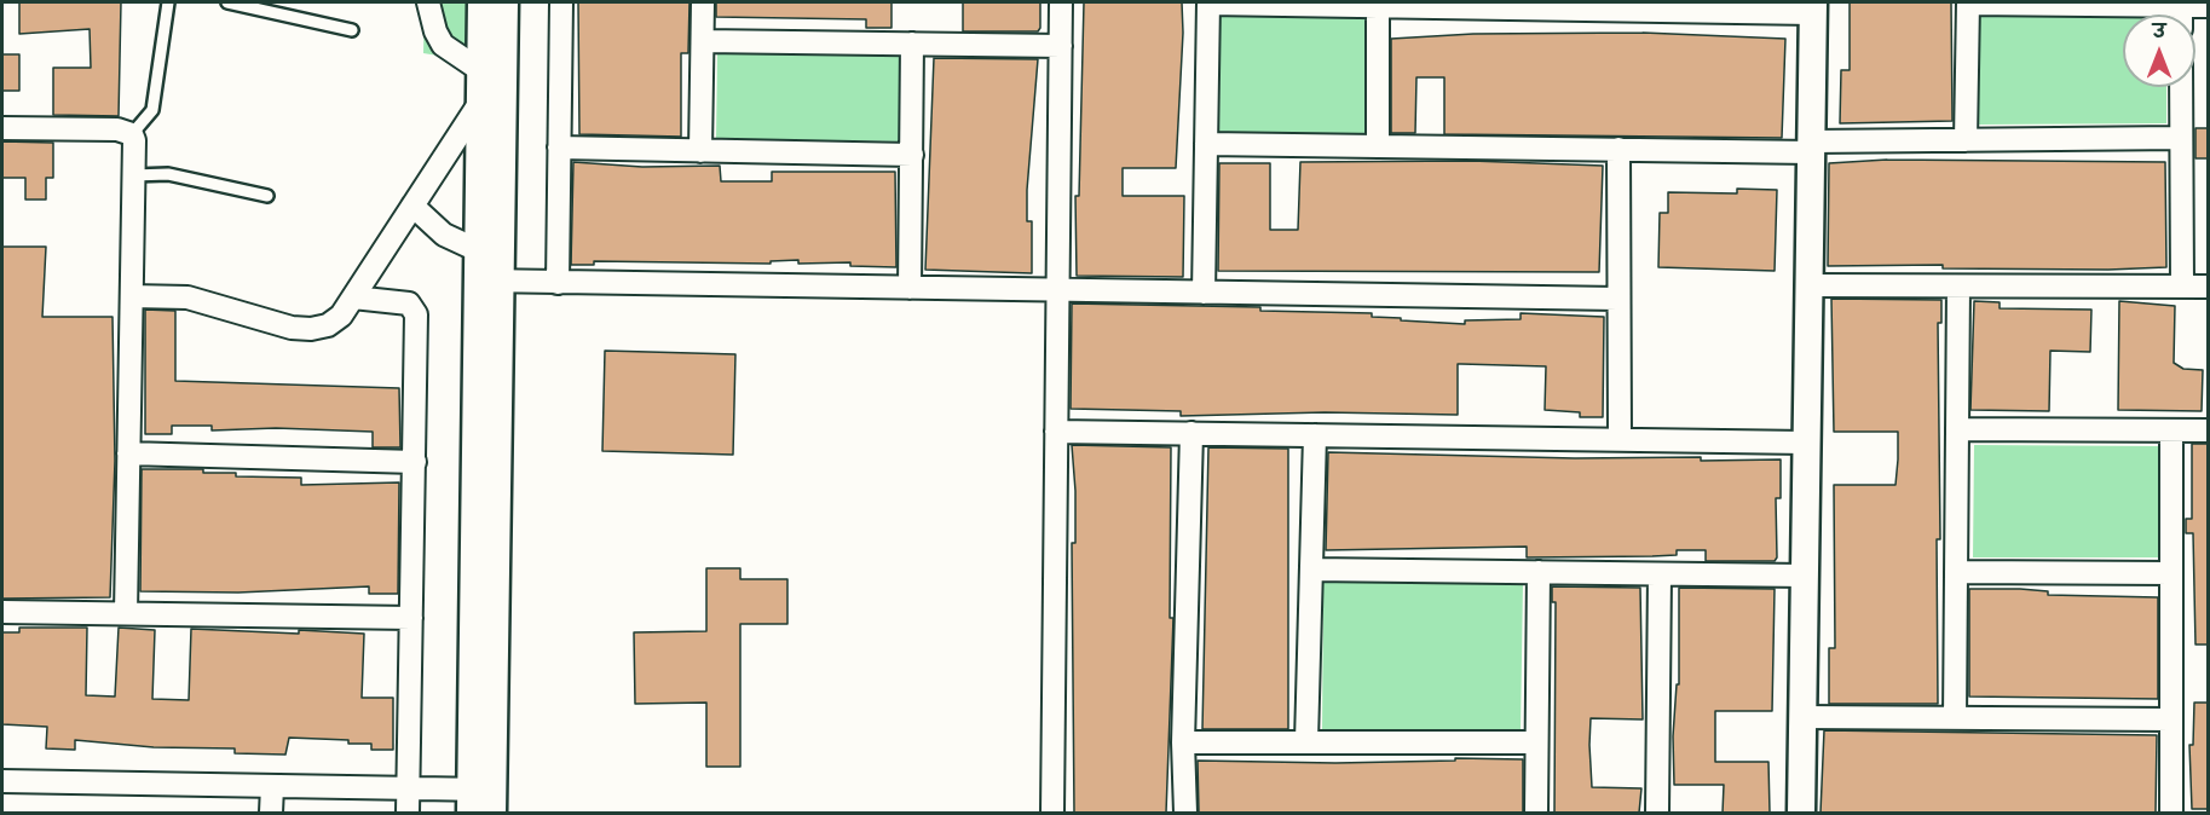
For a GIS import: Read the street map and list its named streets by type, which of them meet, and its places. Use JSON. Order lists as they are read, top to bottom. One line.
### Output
{"north":"top"}
